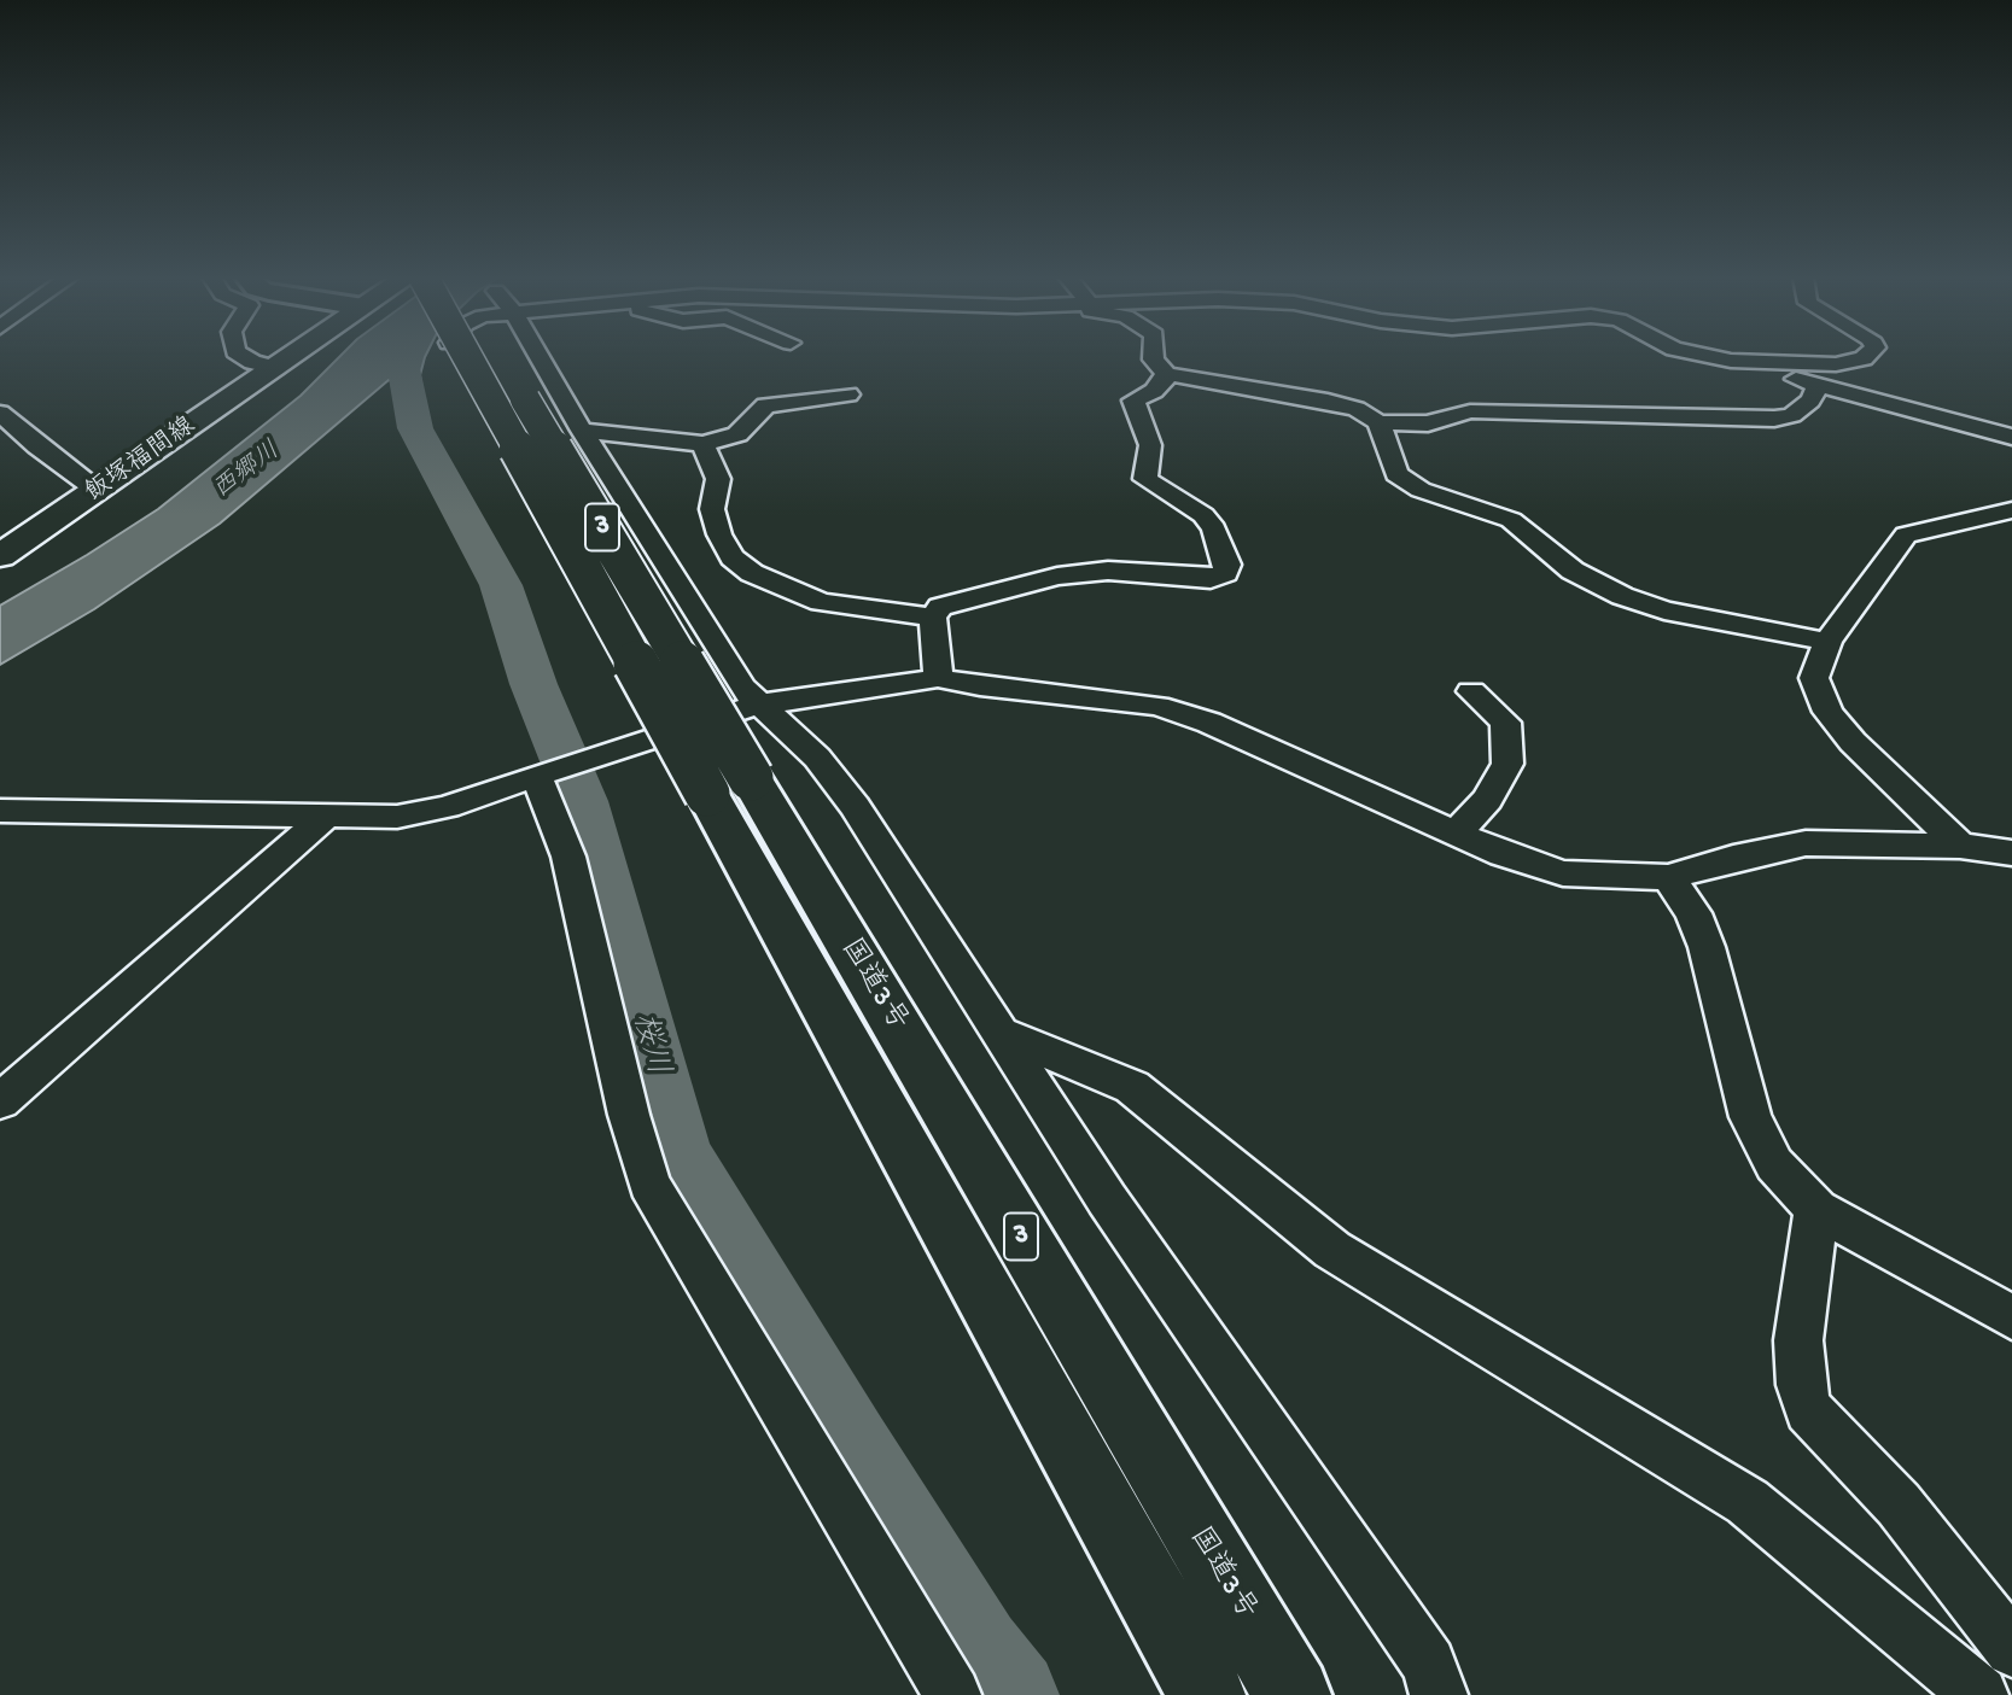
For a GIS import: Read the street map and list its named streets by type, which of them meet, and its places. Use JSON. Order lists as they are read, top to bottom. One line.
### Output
{"streets":{"highway":["3","国道3号"],"main road":["飯塚福間線"]},"water":["西郷川","桜川"]}
